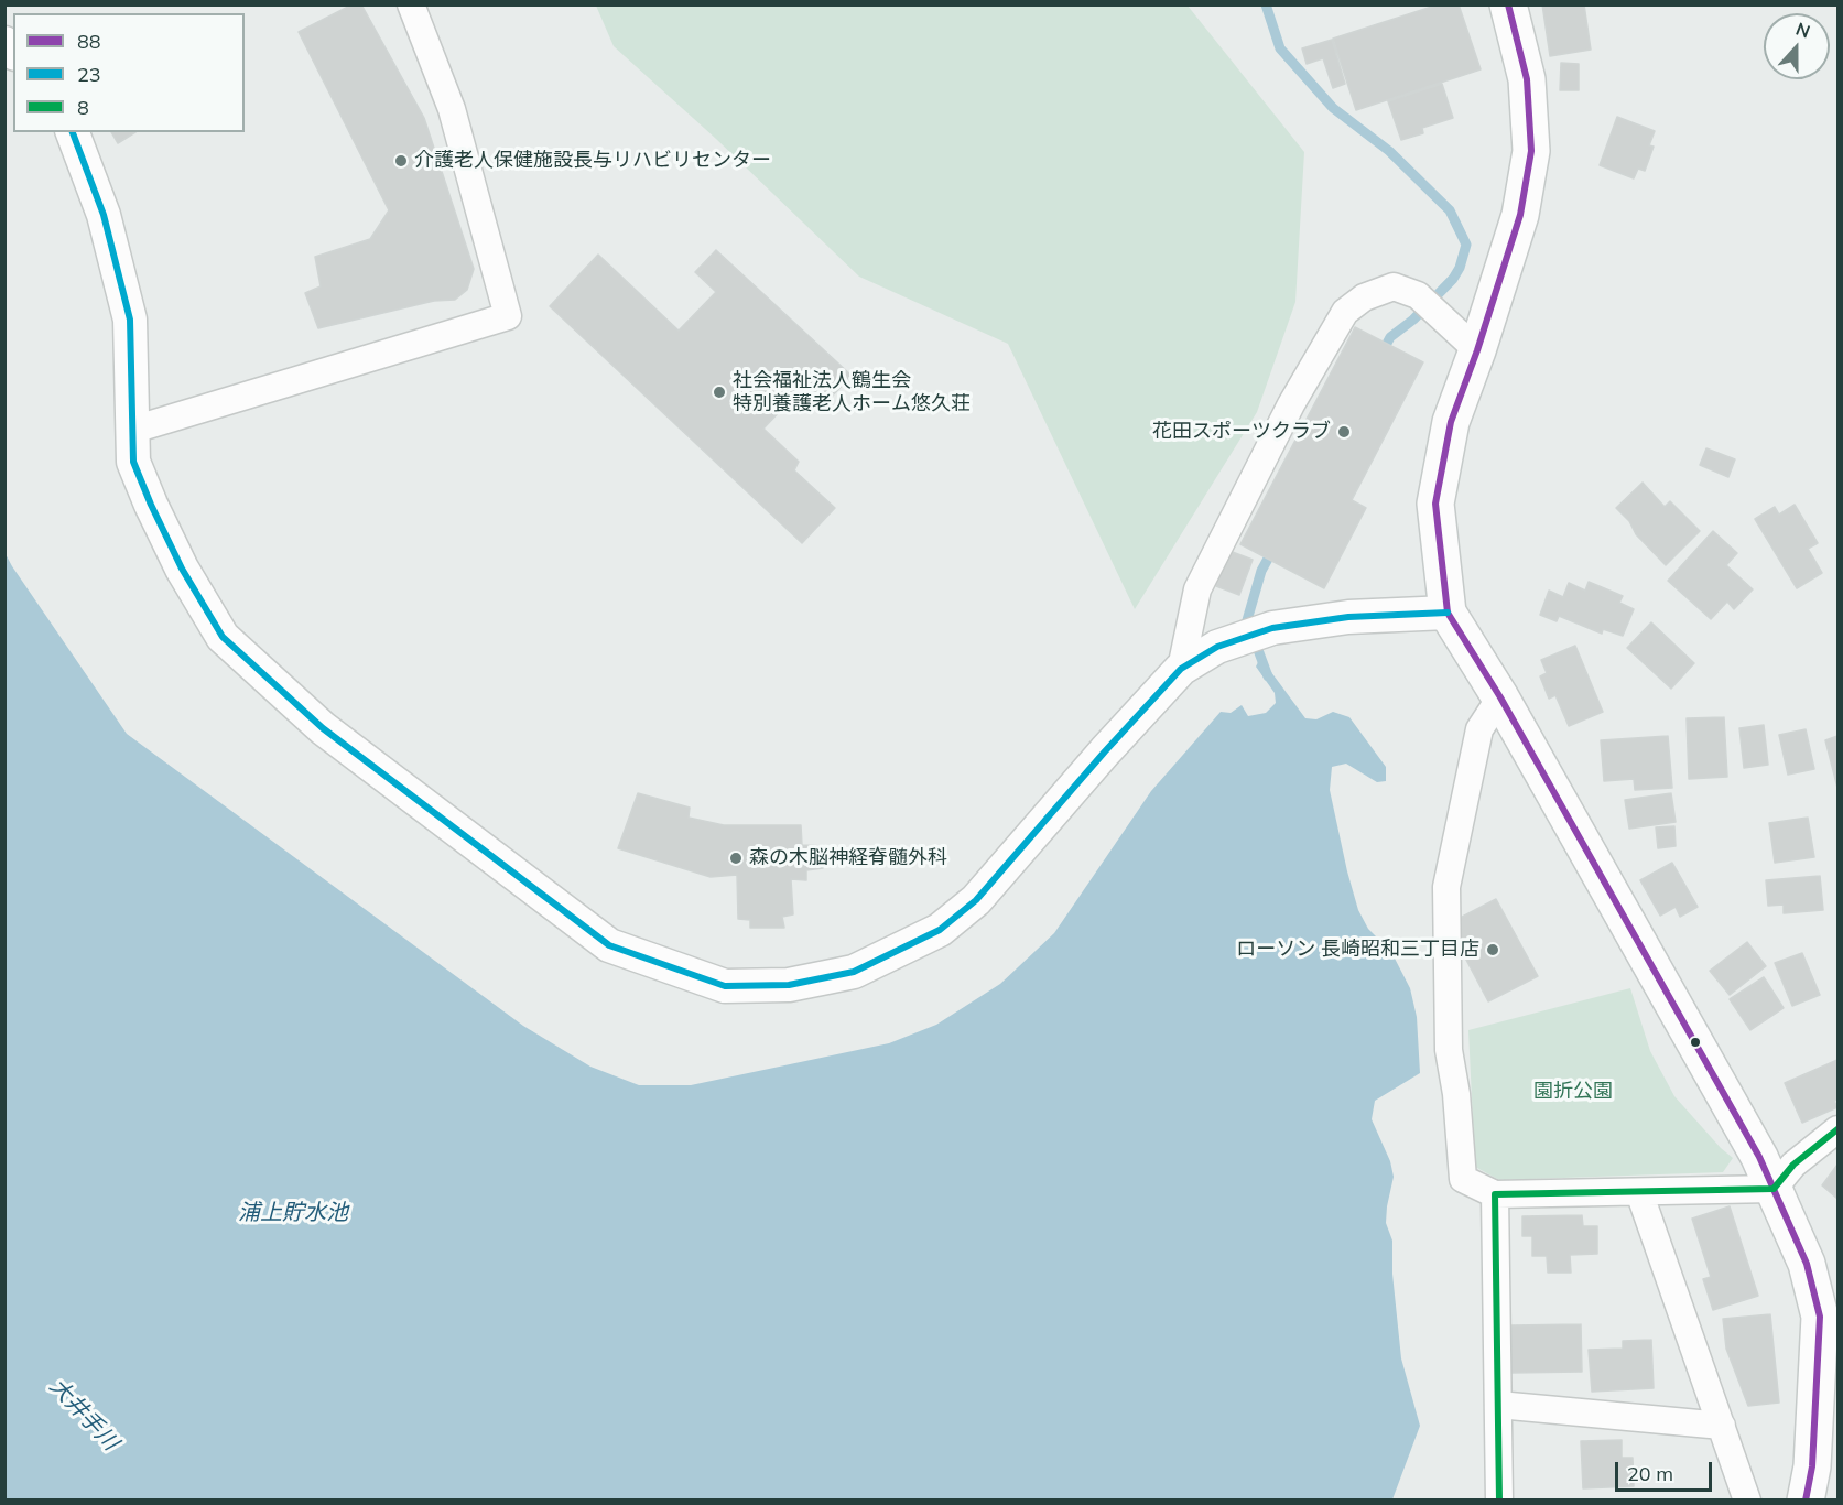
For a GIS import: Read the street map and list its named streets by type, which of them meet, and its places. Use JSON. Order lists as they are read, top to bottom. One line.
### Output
{"water":["浦上貯水池","大井手川"],"parks":["園折公園"],"places":["介護老人保健施設長与リハビリセンター","社会福祉法人鶴生会 特別養護老人ホーム悠久荘","花田スポーツクラブ","森の木脳神経脊髄外科","ローソン 長崎昭和三丁目店"],"lines":["transit line 88","transit line 23","transit line 8"],"legend":["88","23","8"],"scale_bar":"20 m","north":"top"}
